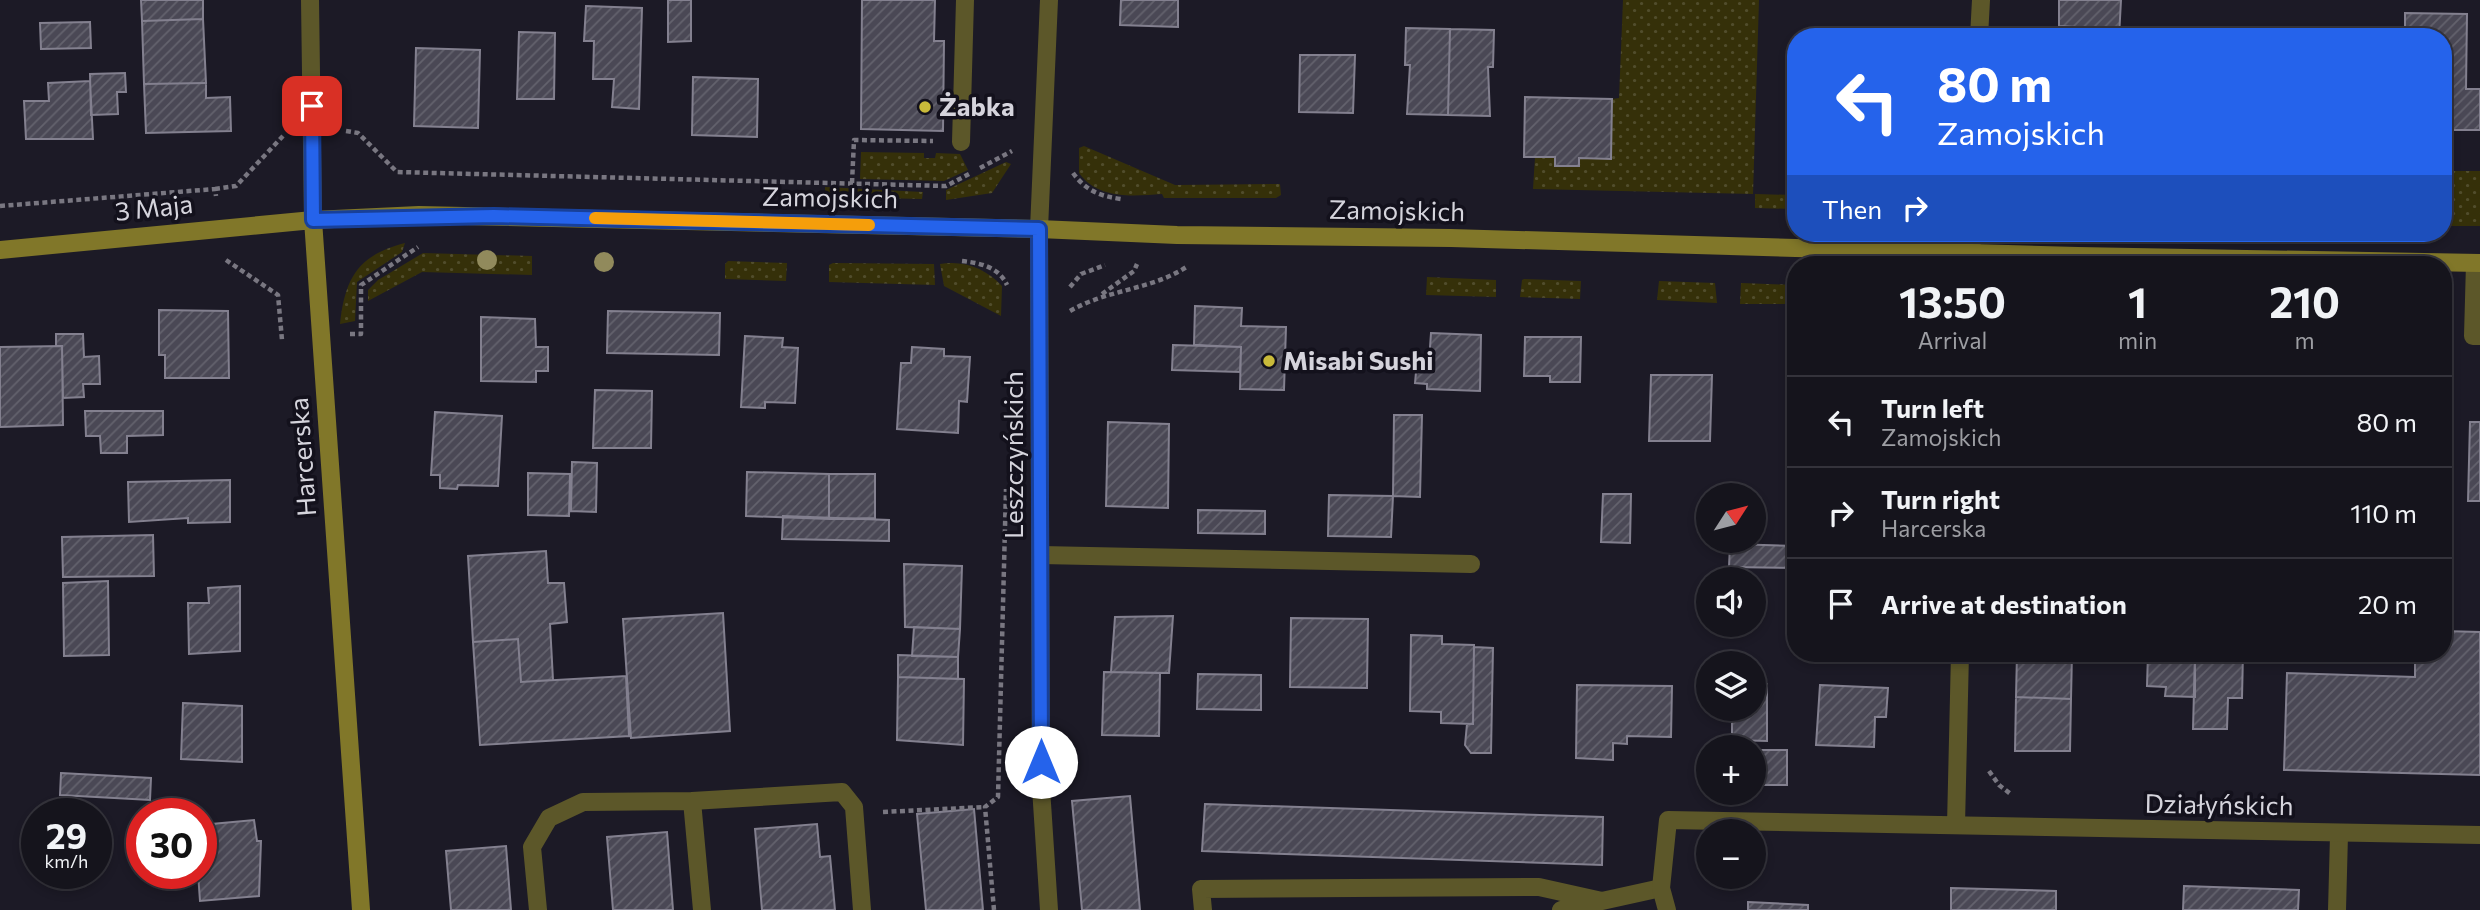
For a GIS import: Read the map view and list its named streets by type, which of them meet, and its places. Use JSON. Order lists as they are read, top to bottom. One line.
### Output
{"streets":{"street":["Zamojskich","3 Maja","Leszczyńskich","Harcerska","Działyńskich"]},"crossings":[["Zamojskich","3 Maja"],["Zamojskich","Leszczyńskich"],["Zamojskich","Harcerska"],["3 Maja","Harcerska"]],"places":["Żabka","Misabi Sushi"],"north":"top right","page":{"turn":["80 m","Zamojskich"],"then":"Then","eta":["13:50","Arrival","1","min","210","m"],"list":[{"name":"Turn left","note":"Zamojskich","value":"80 m"},{"name":"Turn right","note":"Harcerska","value":"110 m"},{"name":"Arrive at destination","value":"20 m"}],"map_buttons":["+","−"],"speed":"29 km/h","limit":"30"}}
